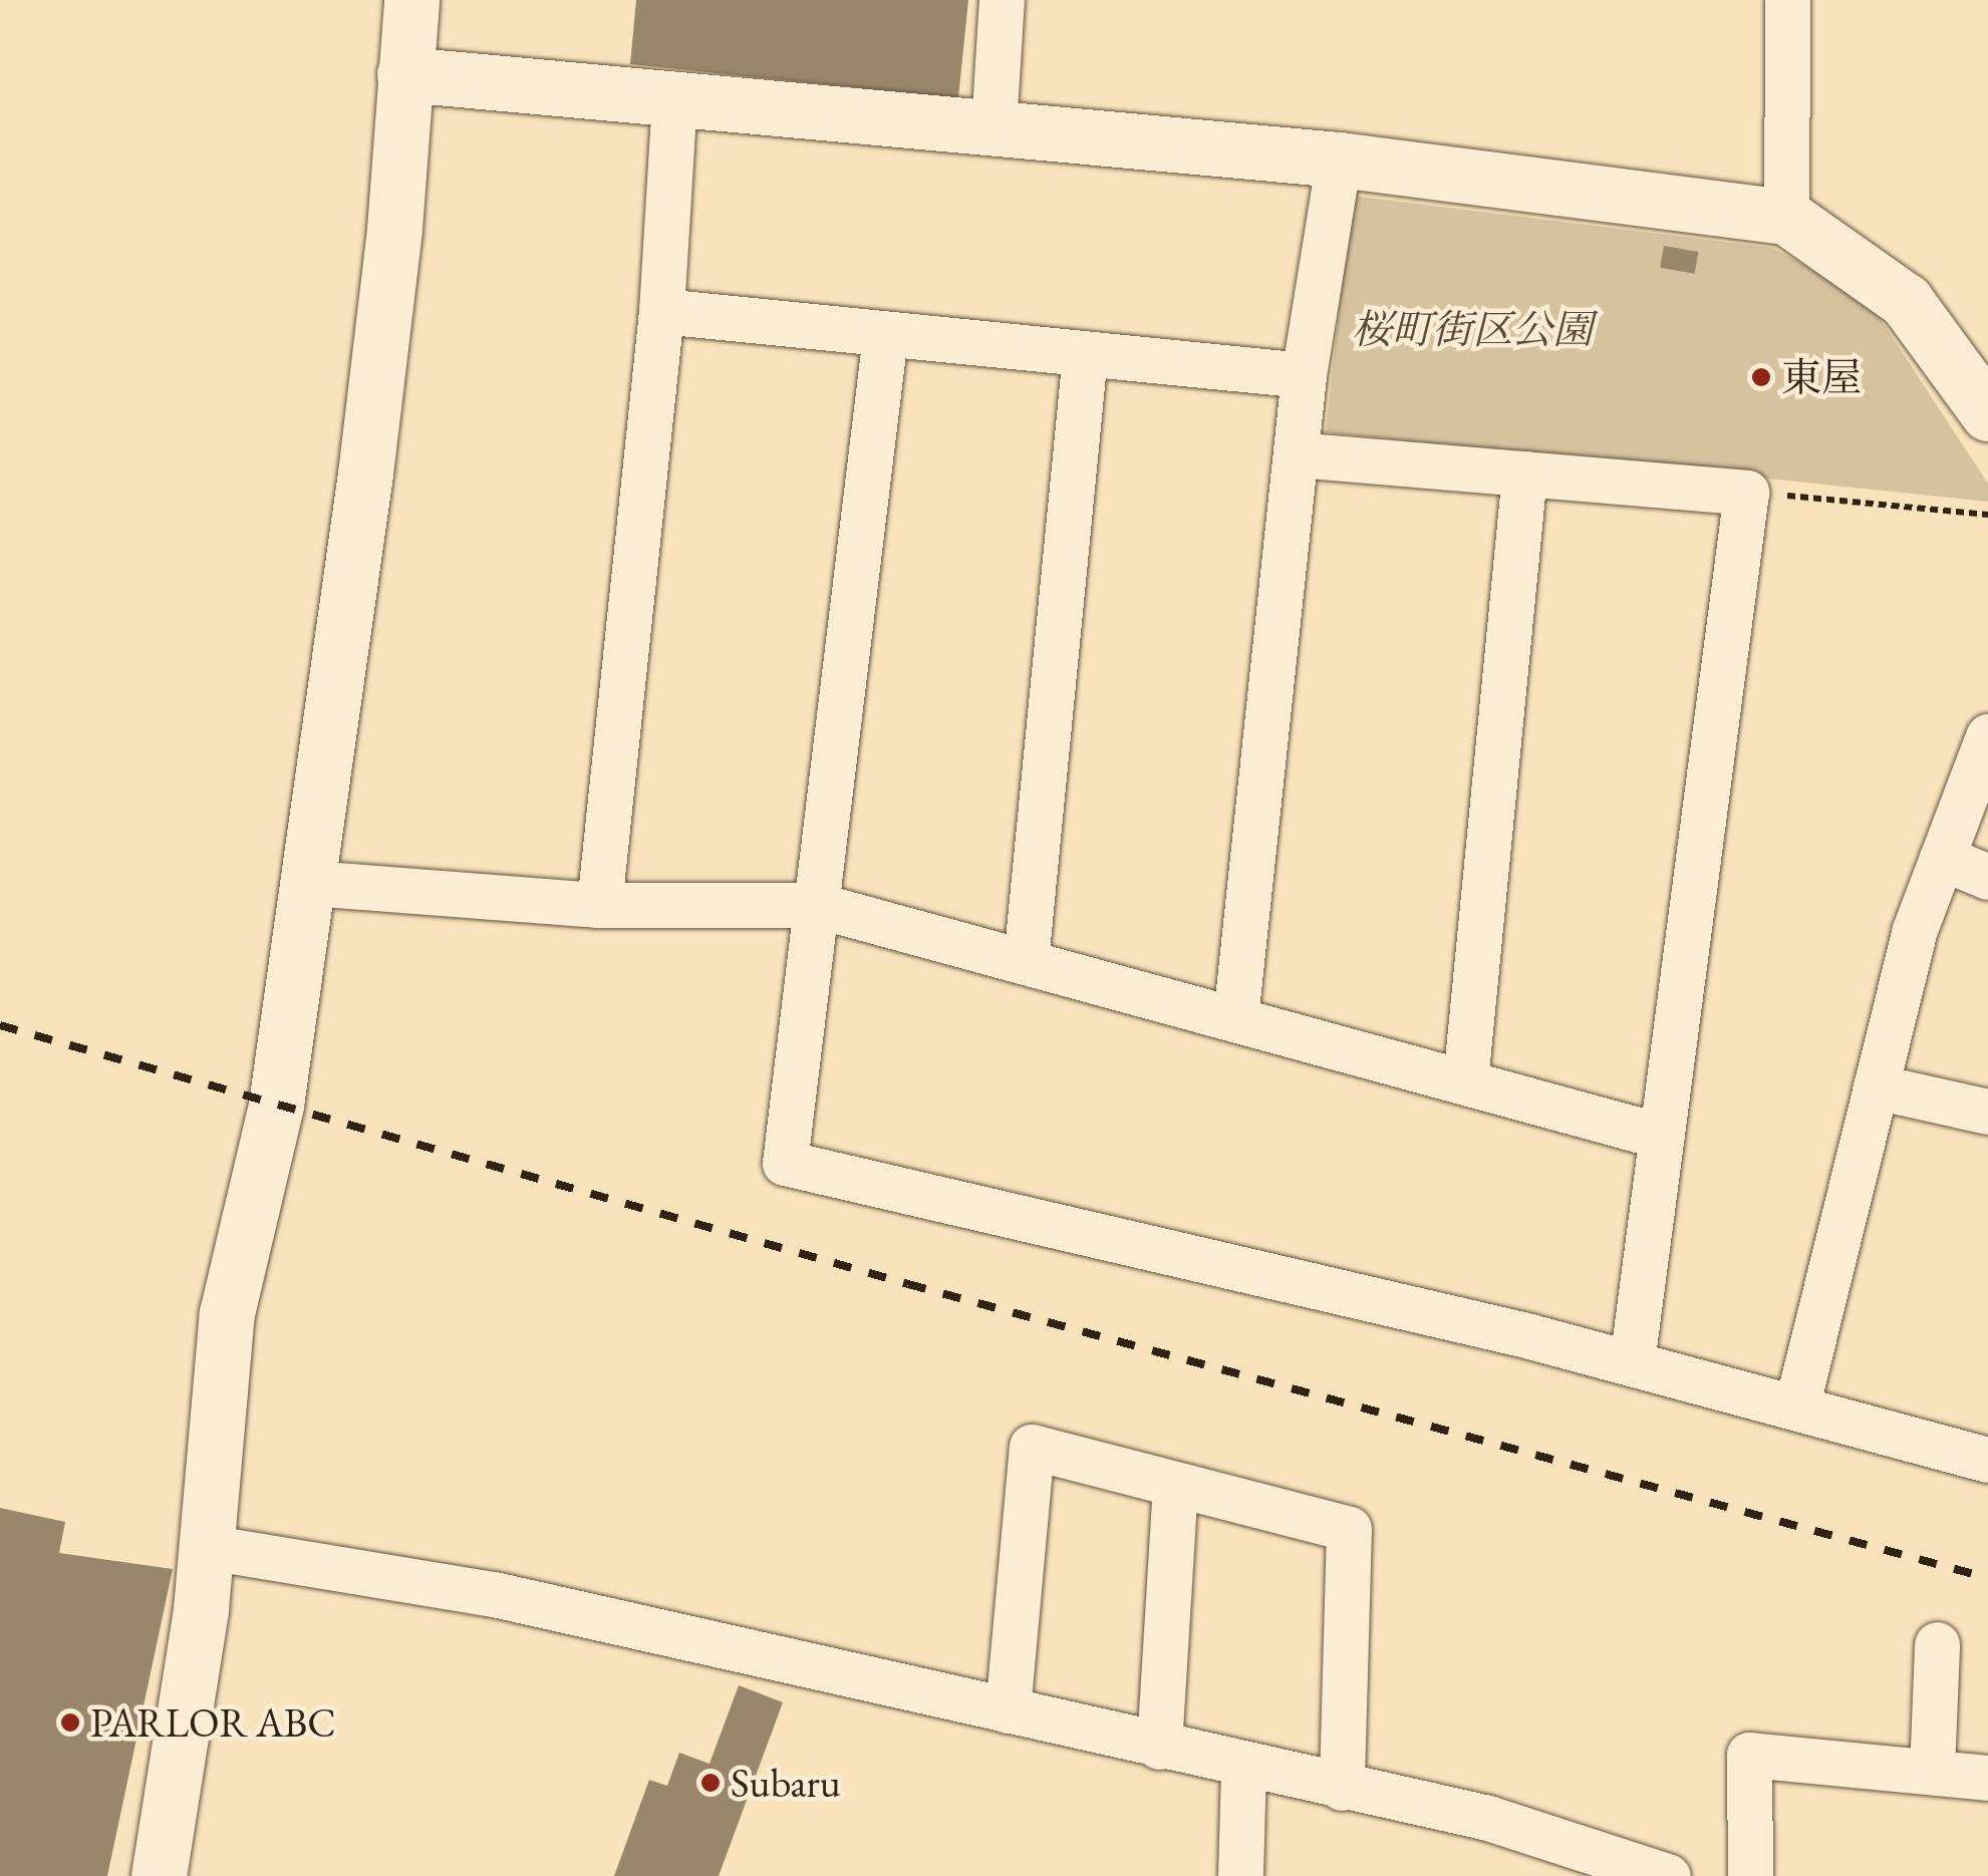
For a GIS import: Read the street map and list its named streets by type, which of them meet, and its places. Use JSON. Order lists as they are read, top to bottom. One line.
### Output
{"parks":["桜町街区公園"],"places":["東屋","PARLOR ABC","Subaru"]}
